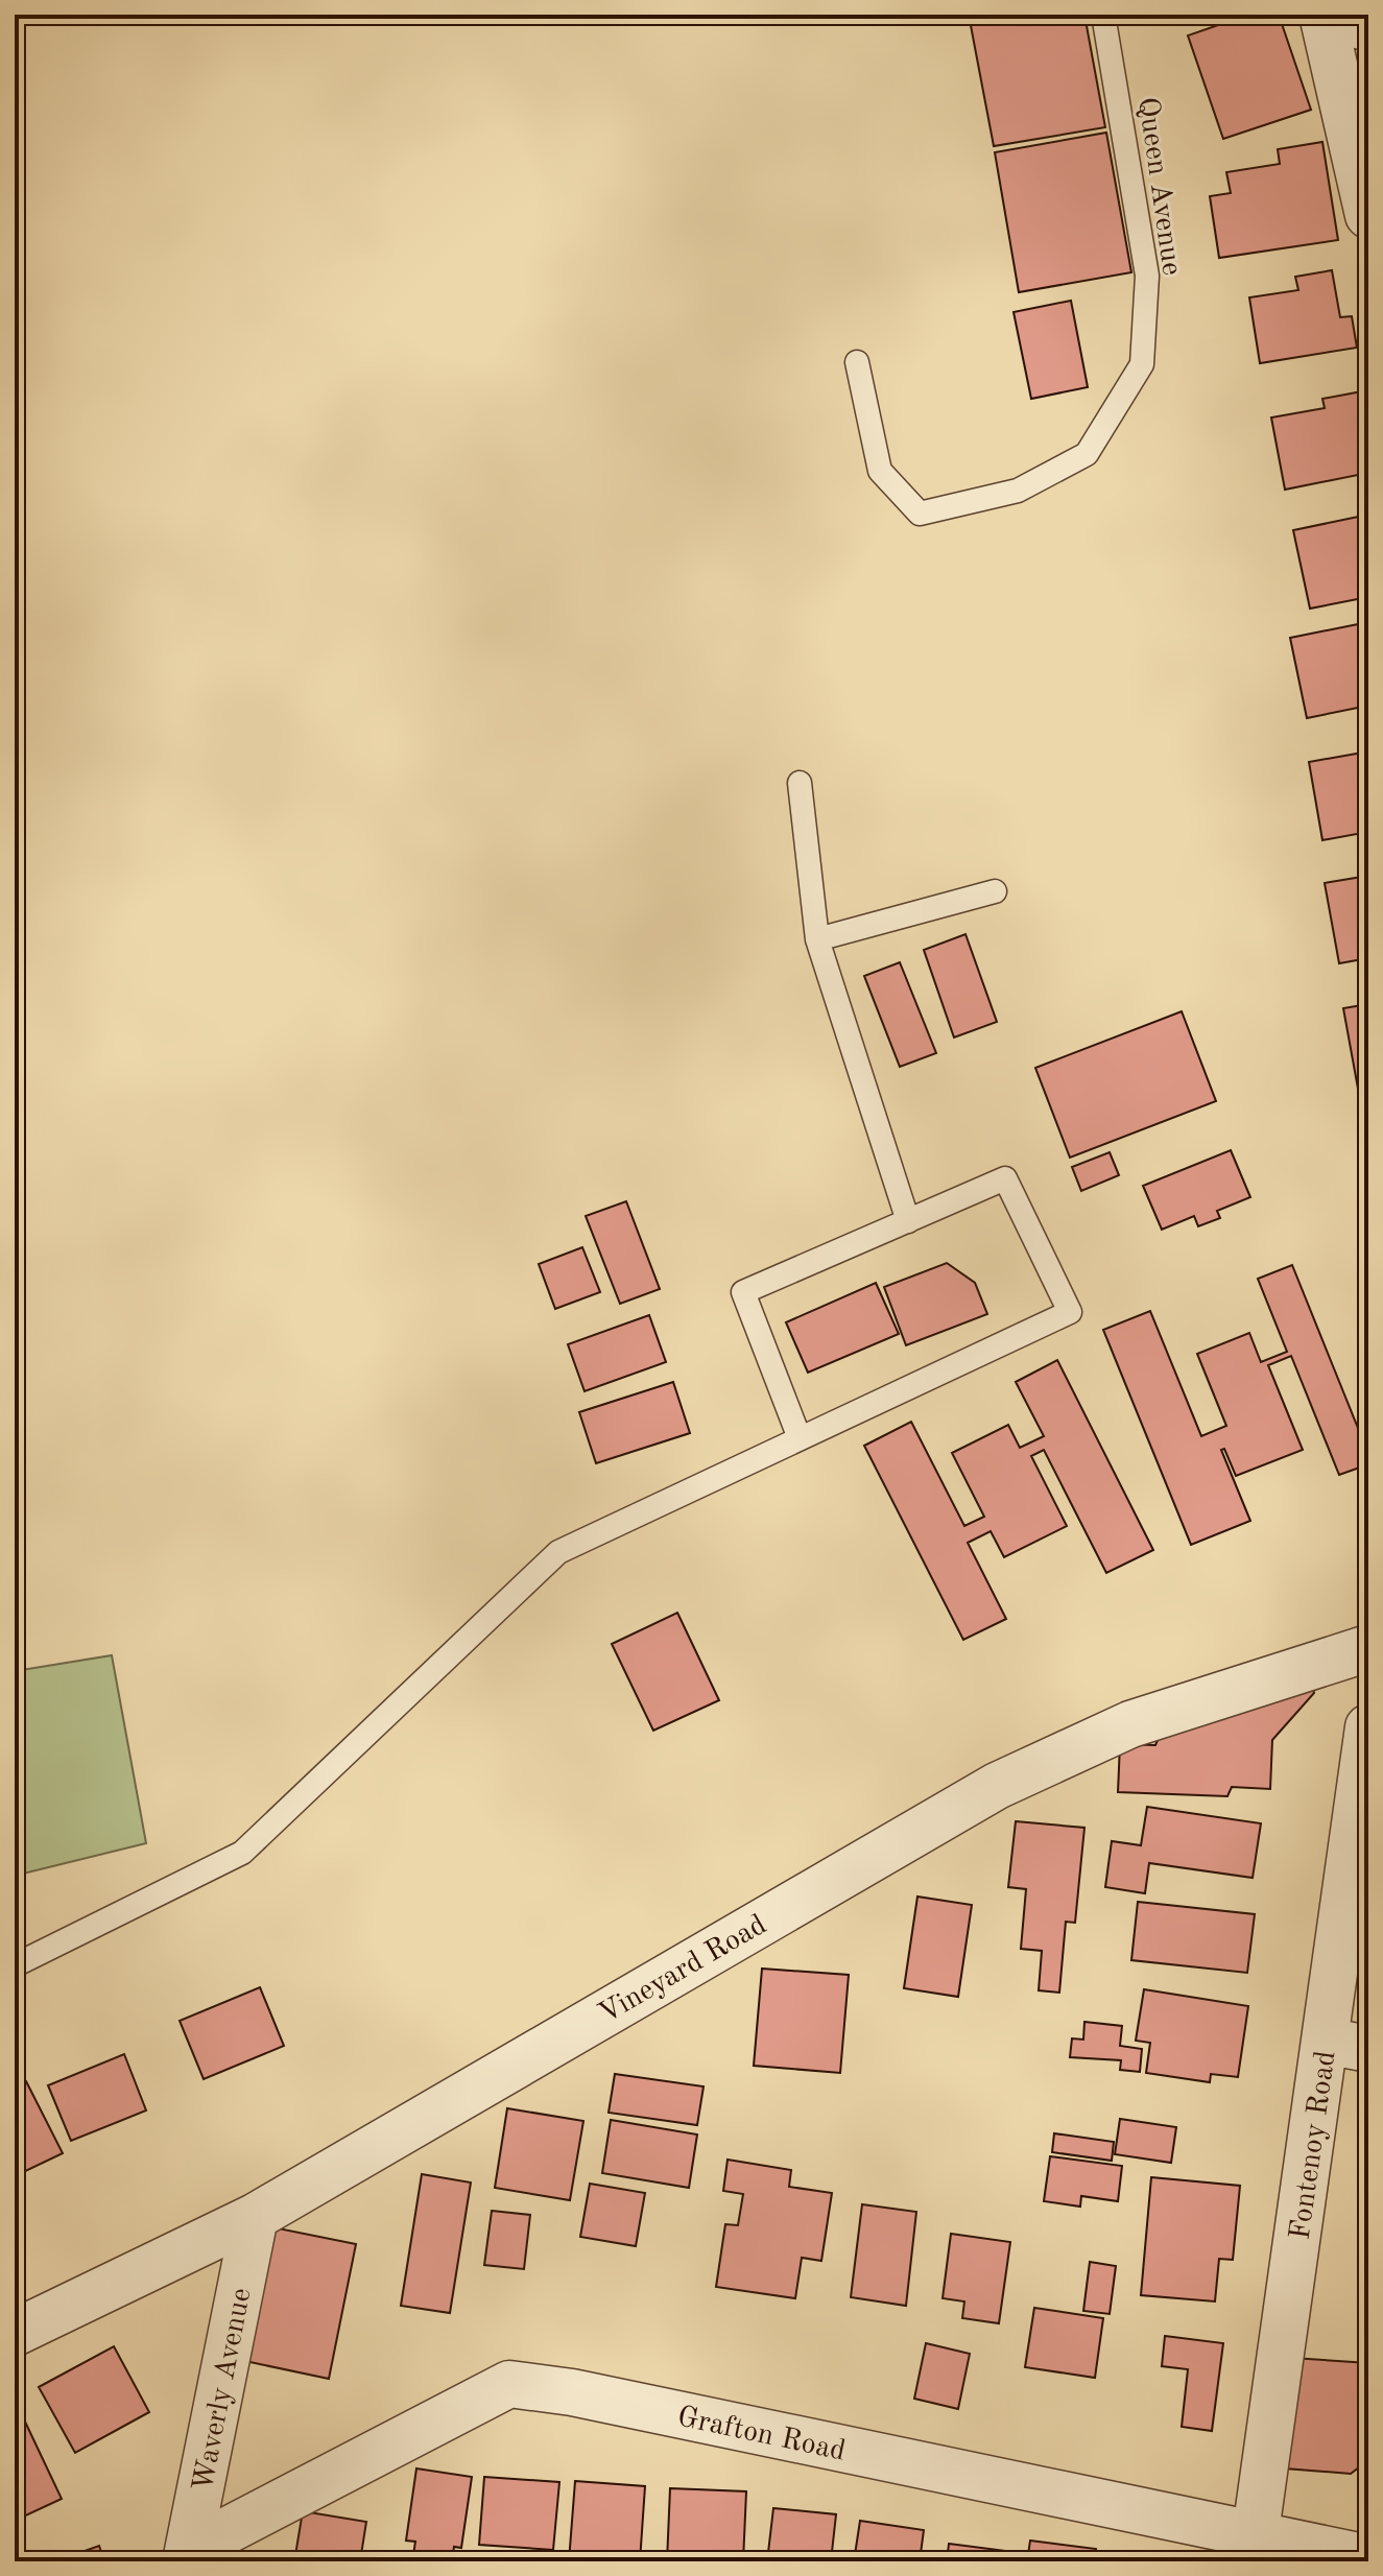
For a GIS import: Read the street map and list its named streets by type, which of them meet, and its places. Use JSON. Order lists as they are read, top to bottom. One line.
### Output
{"streets":{"street":["Vineyard Road","Fontenoy Road","Waverly Avenue","Grafton Road"],"lane":["Queen Avenue"]},"crossings":[["Vineyard Road","Waverly Avenue"],["Fontenoy Road","Grafton Road"],["Waverly Avenue","Grafton Road"]]}
